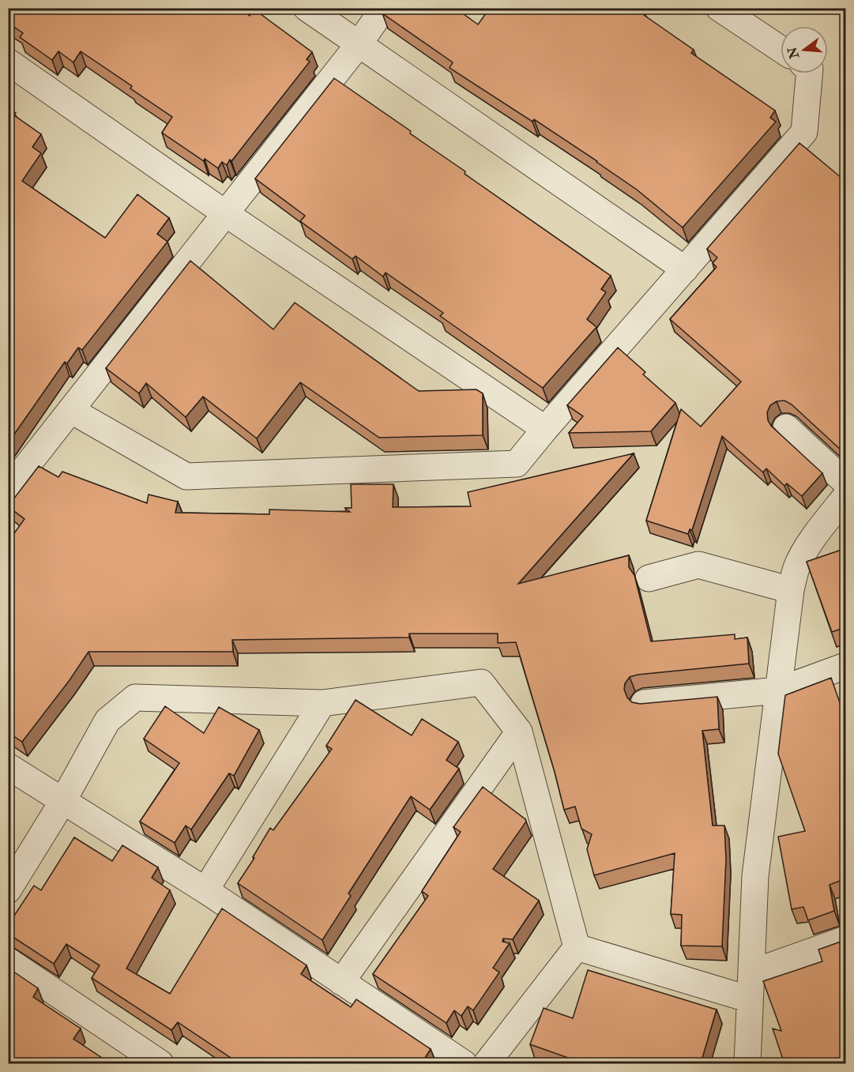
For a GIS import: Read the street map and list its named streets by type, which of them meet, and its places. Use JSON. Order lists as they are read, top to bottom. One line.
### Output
{"north":"left"}
